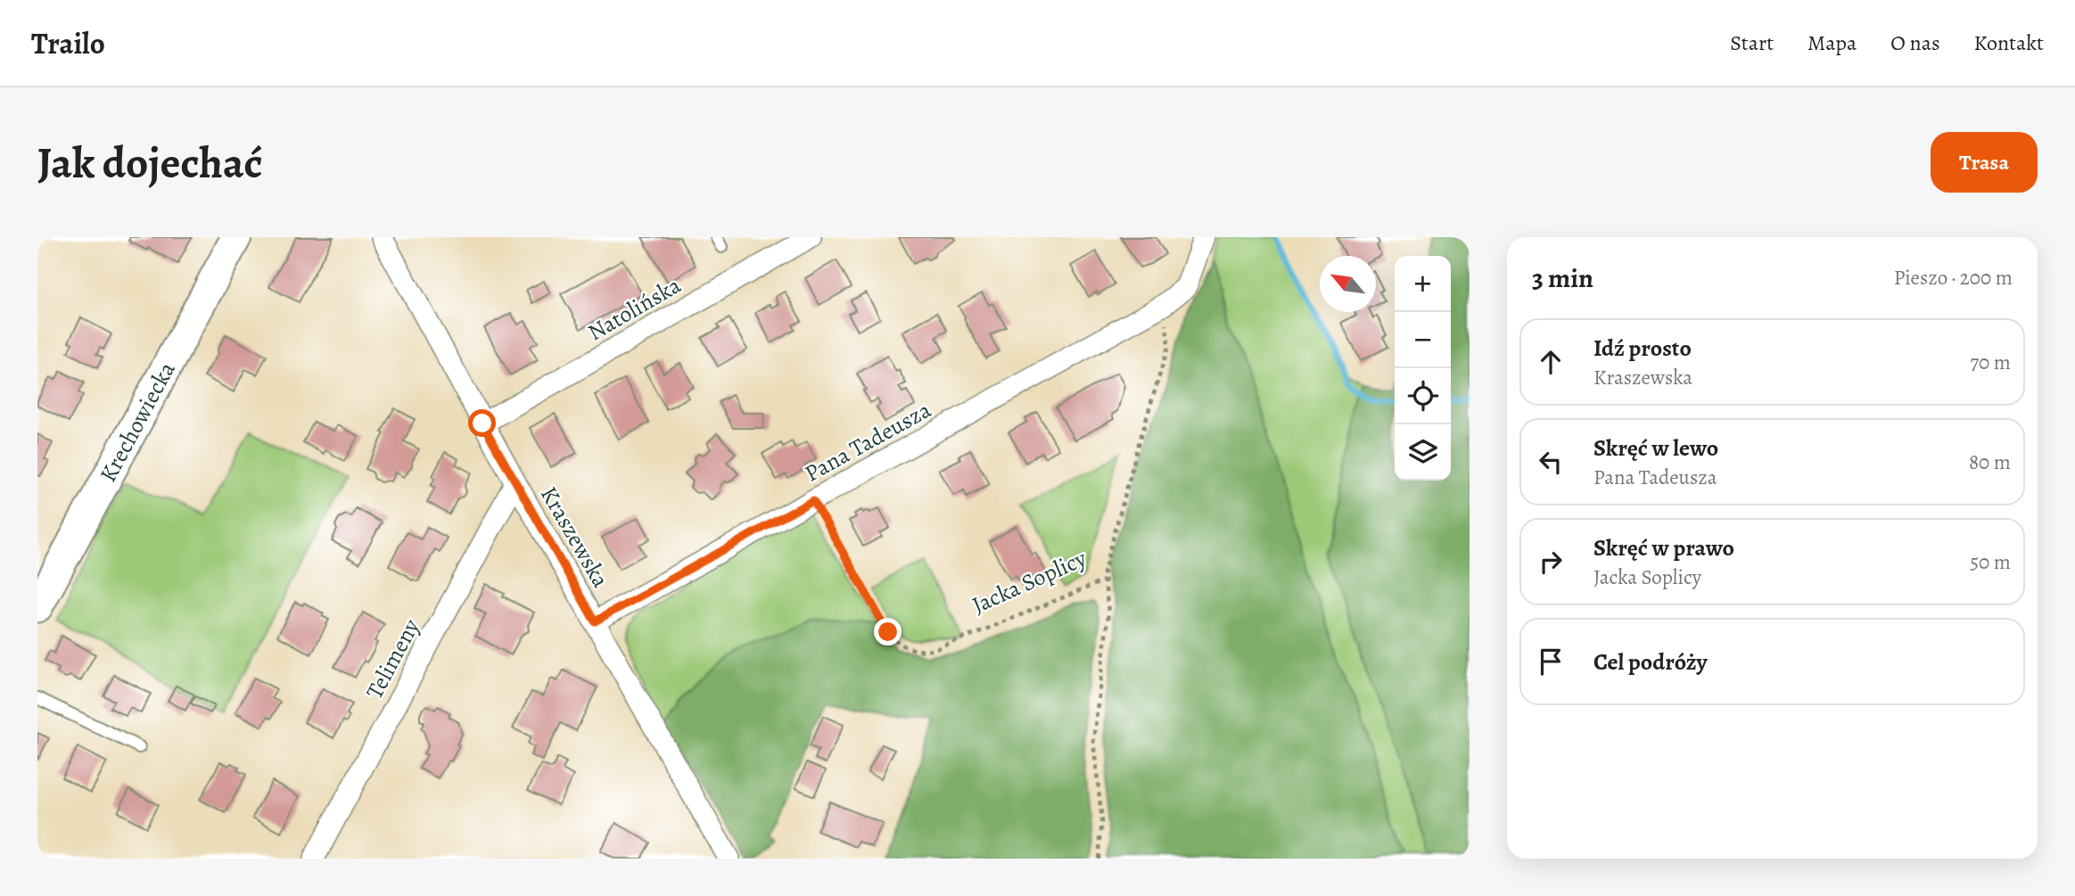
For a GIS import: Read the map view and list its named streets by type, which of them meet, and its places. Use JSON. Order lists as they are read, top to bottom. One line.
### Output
{"streets":{"street":["Natolińska","Krechowiecka","Pana Tadeusza","Kraszewska","Telimeny"],"path":["Jacka Soplicy"]},"crossings":[["Natolińska","Kraszewska"],["Pana Tadeusza","Kraszewska"],["Pana Tadeusza","Jacka Soplicy"],["Kraszewska","Telimeny"]],"north":"top left","page":{"header":"Trailo","nav":["Start","Mapa","O nas","Kontakt"],"buttons":"Trasa","title":"Jak dojechać","heading":["3 min","Pieszo · 200 m"],"map_buttons":["+","−"],"list":[["Idź prosto","Kraszewska","70 m"],["Skręć w lewo","Pana Tadeusza","80 m"],["Skręć w prawo","Jacka Soplicy","50 m"],"Cel podróży"]}}
